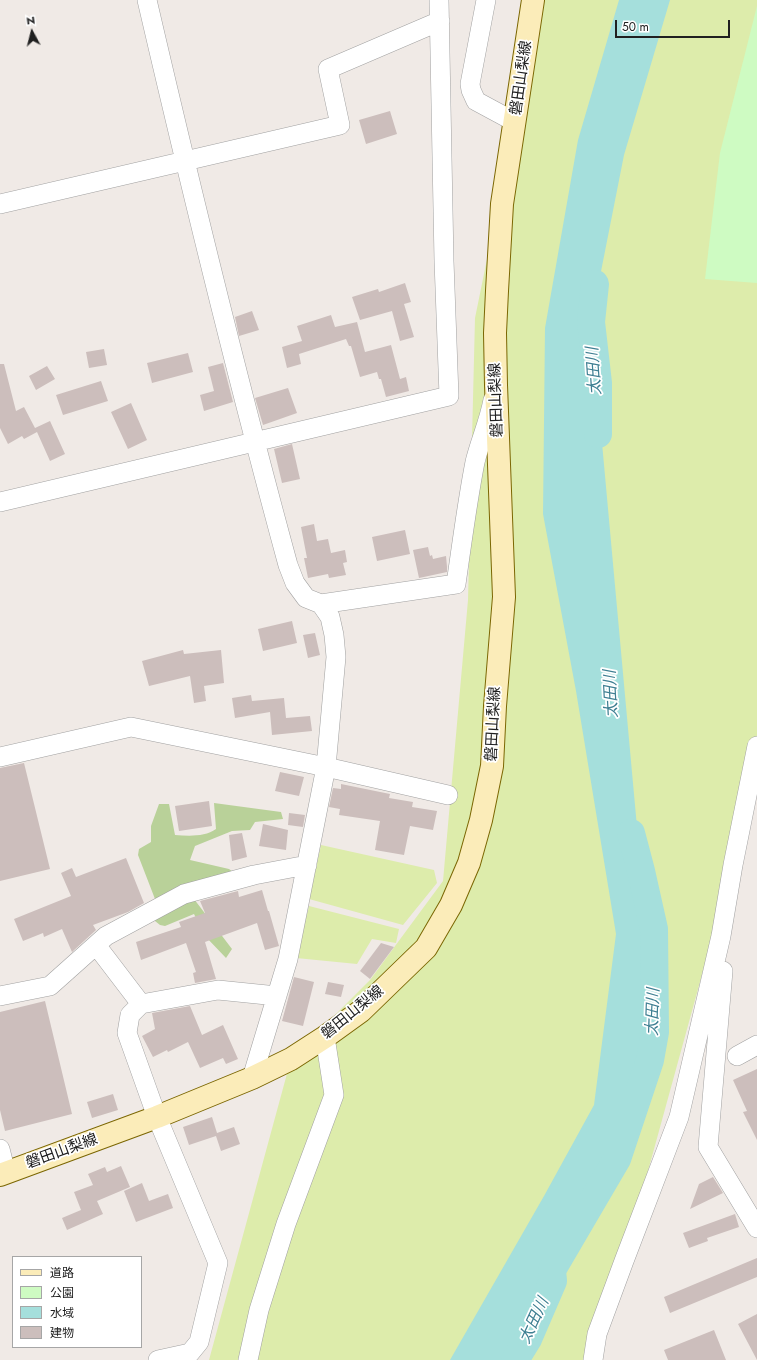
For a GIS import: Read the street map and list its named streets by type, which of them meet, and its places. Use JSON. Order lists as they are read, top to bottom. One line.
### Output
{"streets":{"main road":["磐田山梨線"]},"water":["太田川"],"legend":["道路","公園","水域","建物"],"scale_bar":"50 m","north":"top"}
